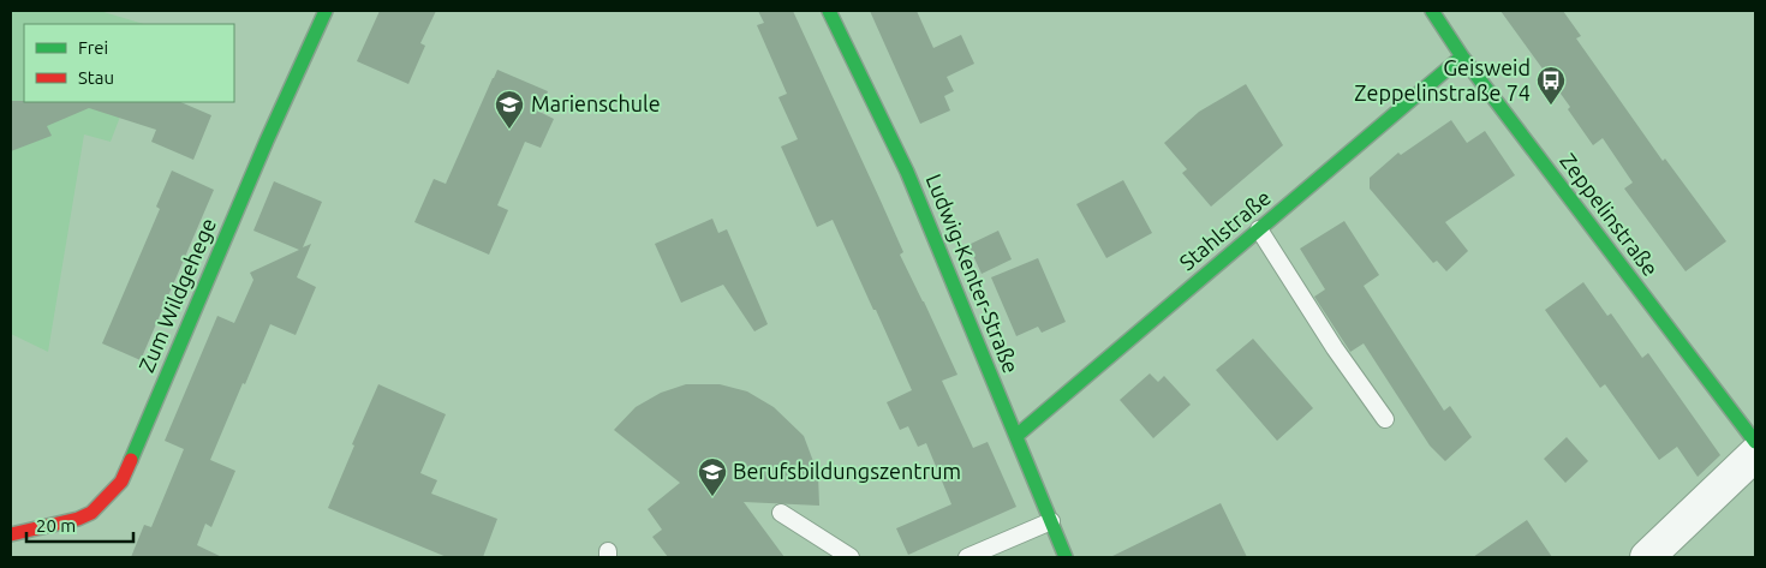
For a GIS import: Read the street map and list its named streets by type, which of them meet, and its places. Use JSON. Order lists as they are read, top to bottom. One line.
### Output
{"streets":{"street":["Zeppelinstraße","Stahlstraße","Ludwig-Kenter-Straße","Zum Wildgehege"]},"crossings":[["Zeppelinstraße","Stahlstraße"],["Stahlstraße","Ludwig-Kenter-Straße"]],"places":{"bus stop":["Geisweid Zeppelinstraße 74"],"school or university":["Marienschule","Berufsbildungszentrum"]},"legend":["Frei","Stau"],"scale_bar":"20 m"}
